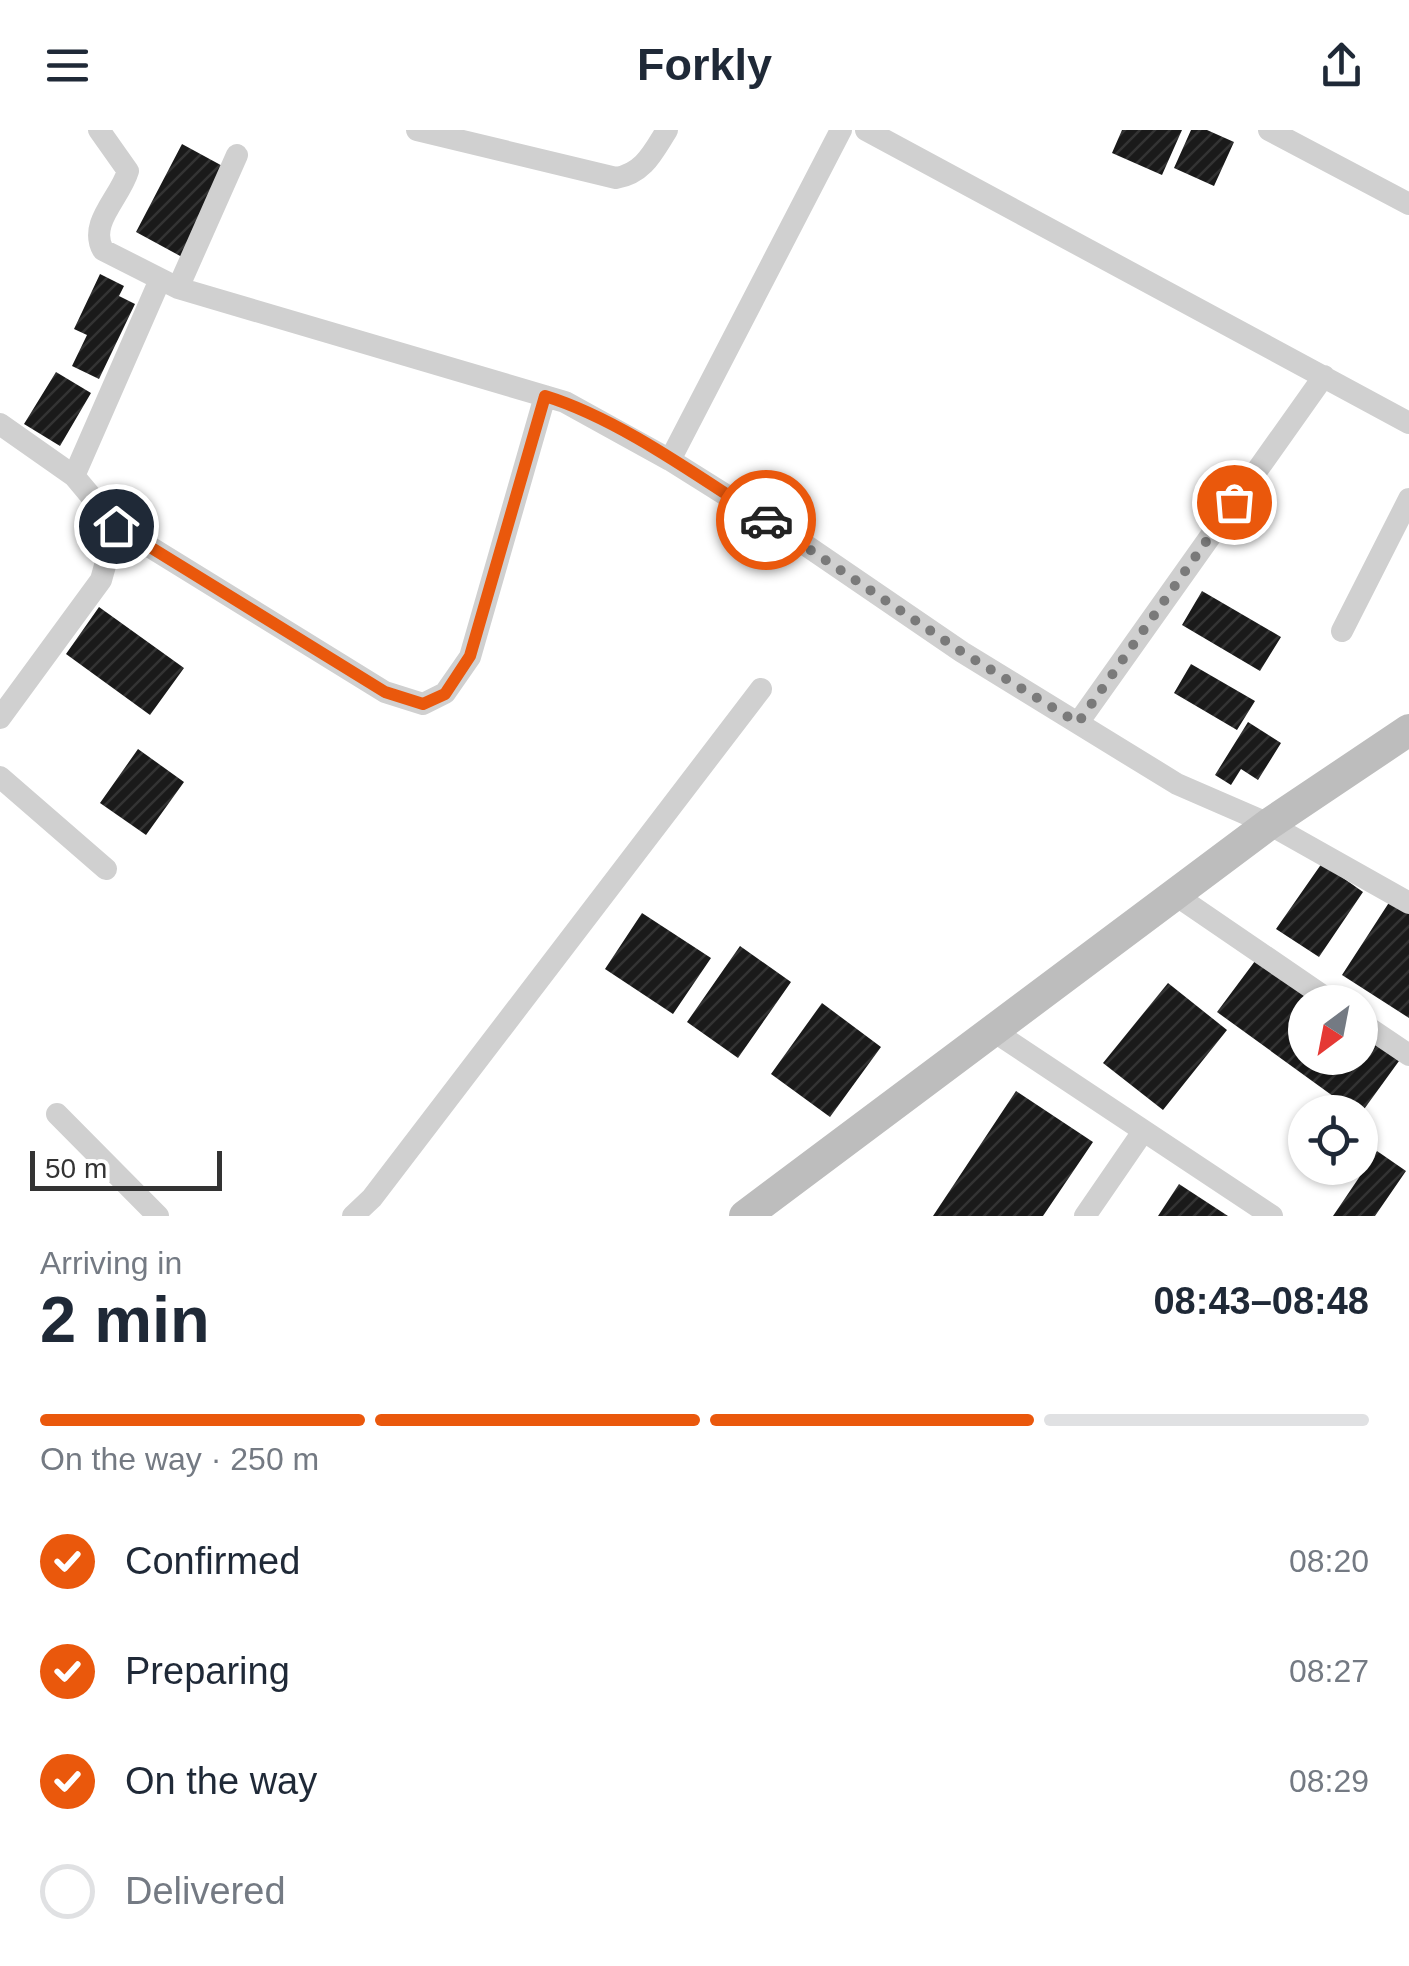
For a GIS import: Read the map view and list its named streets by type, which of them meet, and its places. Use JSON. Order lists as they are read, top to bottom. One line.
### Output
{"scale_bar":"50 m","north":"bottom left","page":{"header":"Forkly","scale":"50 m","heading":["2 min","Arriving in","08:43–08:48"],"bar":"On the way · 250 m","list":[["Confirmed","08:20"],["Preparing","08:27"],["On the way","08:29"],"Delivered"]}}
